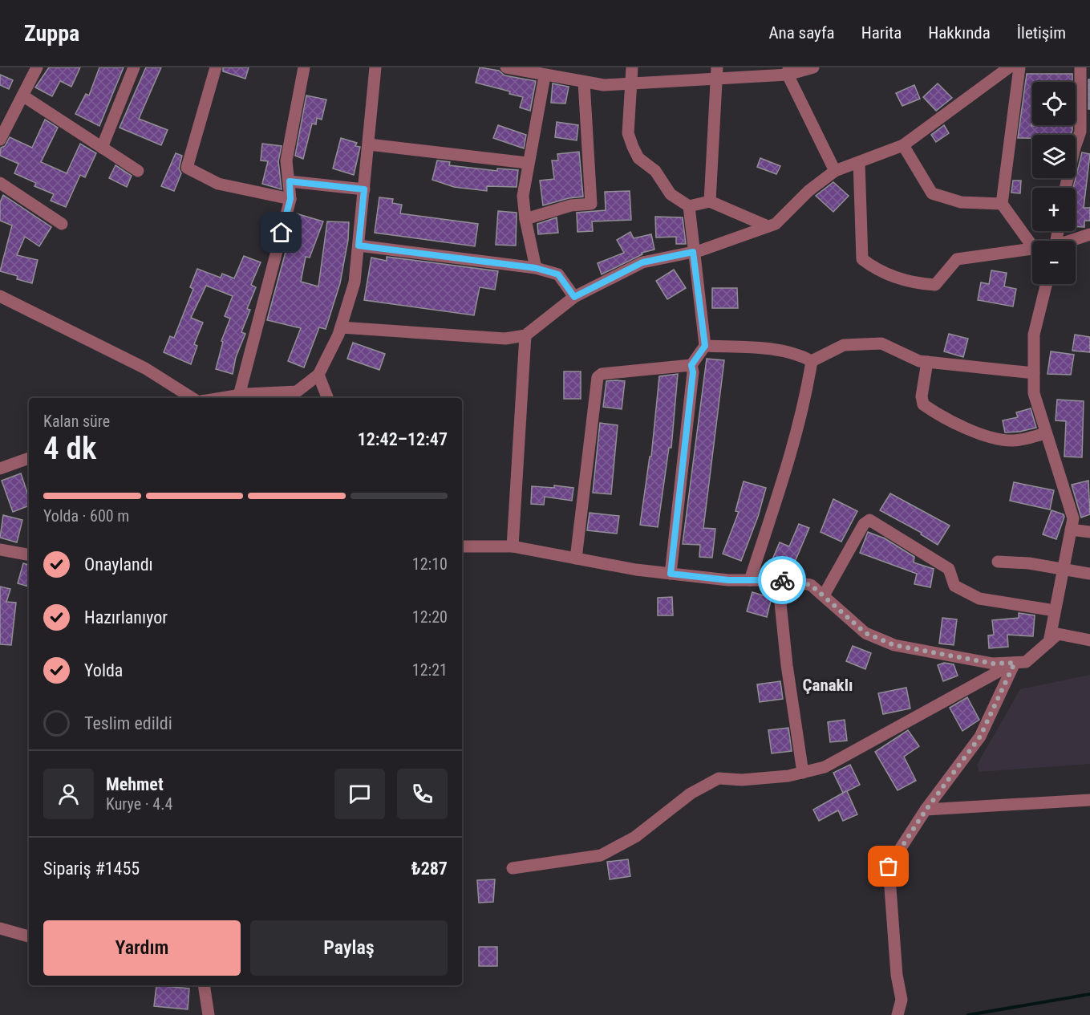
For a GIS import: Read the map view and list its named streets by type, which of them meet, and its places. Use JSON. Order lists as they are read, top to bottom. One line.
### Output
{"districts":["Çanaklı"],"page":{"header":"Zuppa","nav":["Ana sayfa","Harita","Hakkında","İletişim"],"map_buttons":["+","−"],"heading":["4 dk","Kalan süre","12:42–12:47"],"panel":["Mehmet","Kurye · 4.4","Sipariş #1455","₺287"],"bar":"Yolda · 600 m","list":[["Onaylandı","12:10"],["Hazırlanıyor","12:20"],["Yolda","12:21"],"Teslim edildi"],"buttons":["Yardım","Paylaş"]}}
